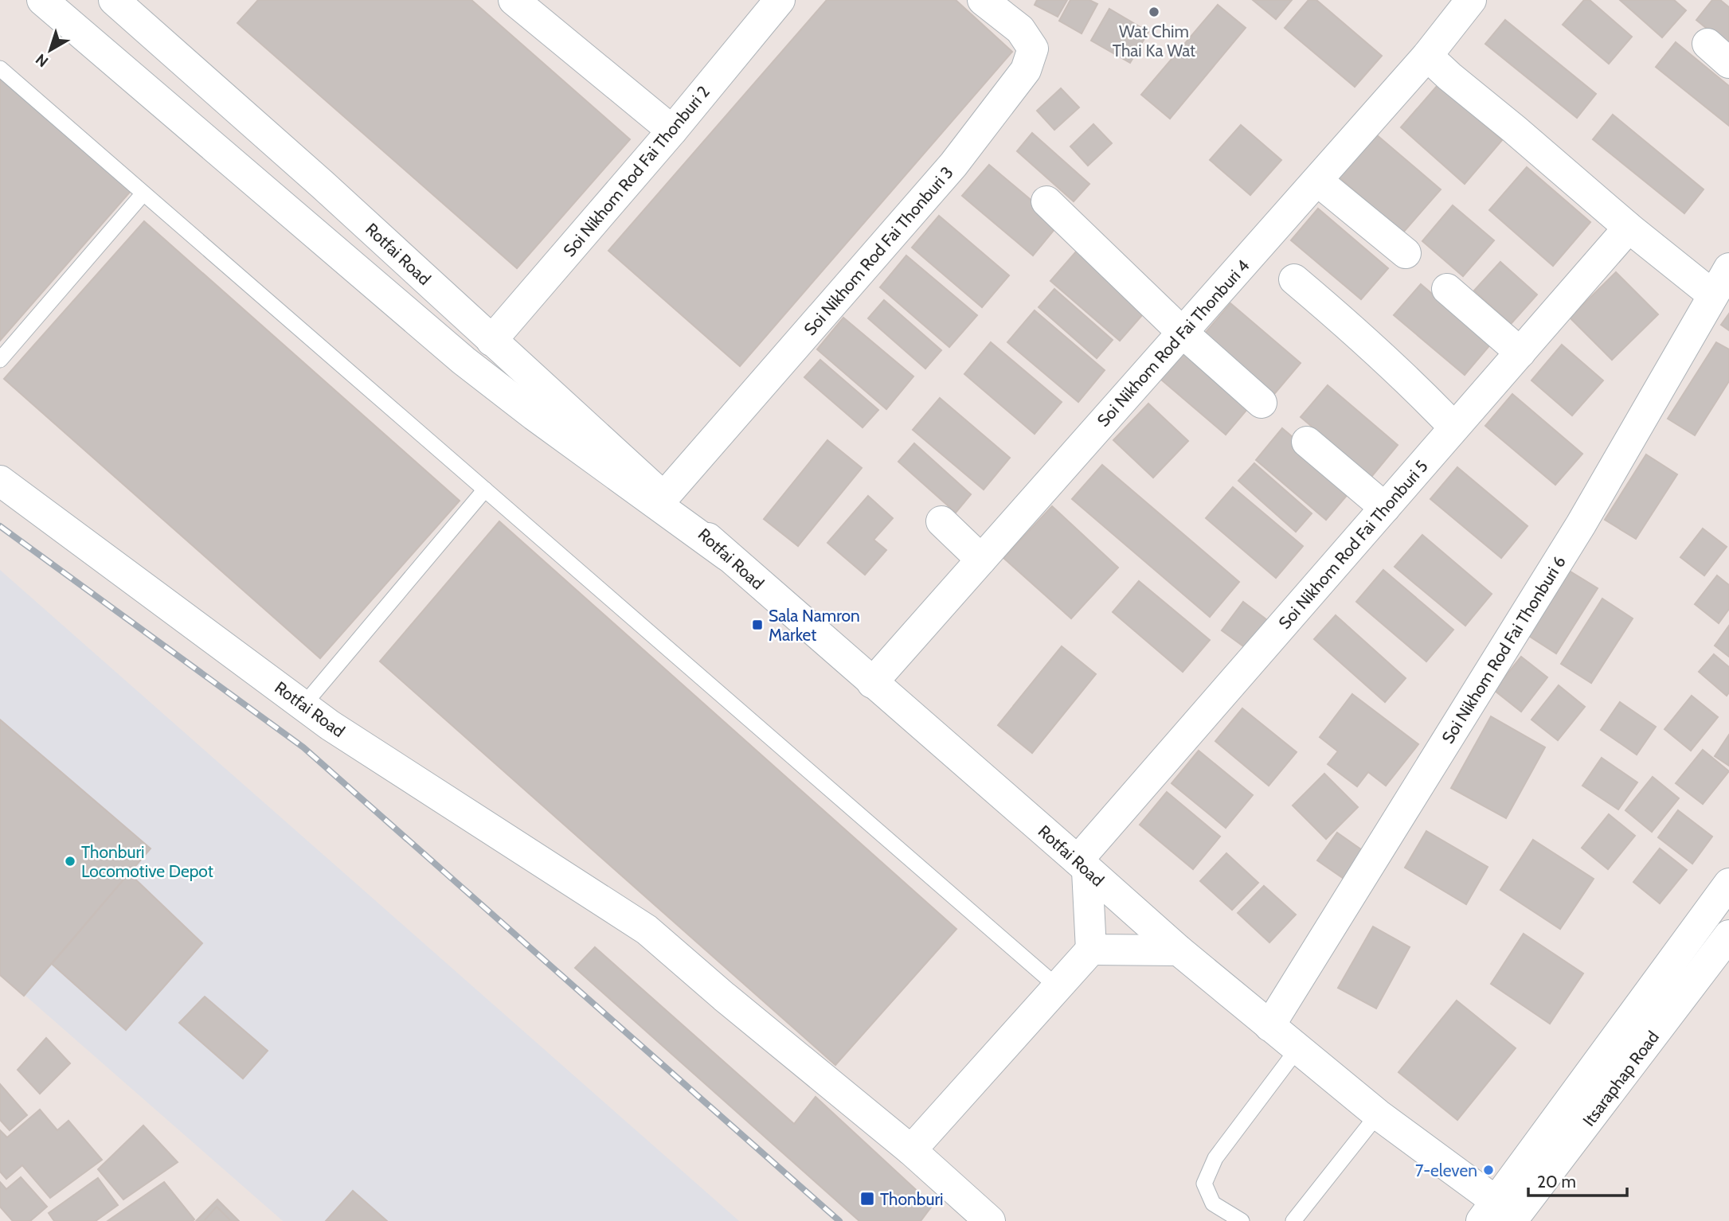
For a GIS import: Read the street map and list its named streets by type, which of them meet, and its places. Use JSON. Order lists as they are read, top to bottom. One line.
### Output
{"streets":{"street":["Soi Nikhom Rod Fai Thonburi 2","Soi Nikhom Rod Fai Thonburi 3","Rotfai Road","Soi Nikhom Rod Fai Thonburi 4","Soi Nikhom Rod Fai Thonburi 5","Soi Nikhom Rod Fai Thonburi 6","Itsaraphap Road"]},"crossings":[["Soi Nikhom Rod Fai Thonburi 2","Rotfai Road"],["Soi Nikhom Rod Fai Thonburi 3","Rotfai Road"],["Rotfai Road","Soi Nikhom Rod Fai Thonburi 4"],["Rotfai Road","Soi Nikhom Rod Fai Thonburi 5"],["Rotfai Road","Soi Nikhom Rod Fai Thonburi 6"],["Rotfai Road","Itsaraphap Road"]],"places":{"other":["Wat Chim Thai Ka Wat","Thonburi Locomotive Depot","7-eleven"],"transit":["Sala Namron Market","Thonburi"]},"scale_bar":"20 m","north":"bottom left"}
